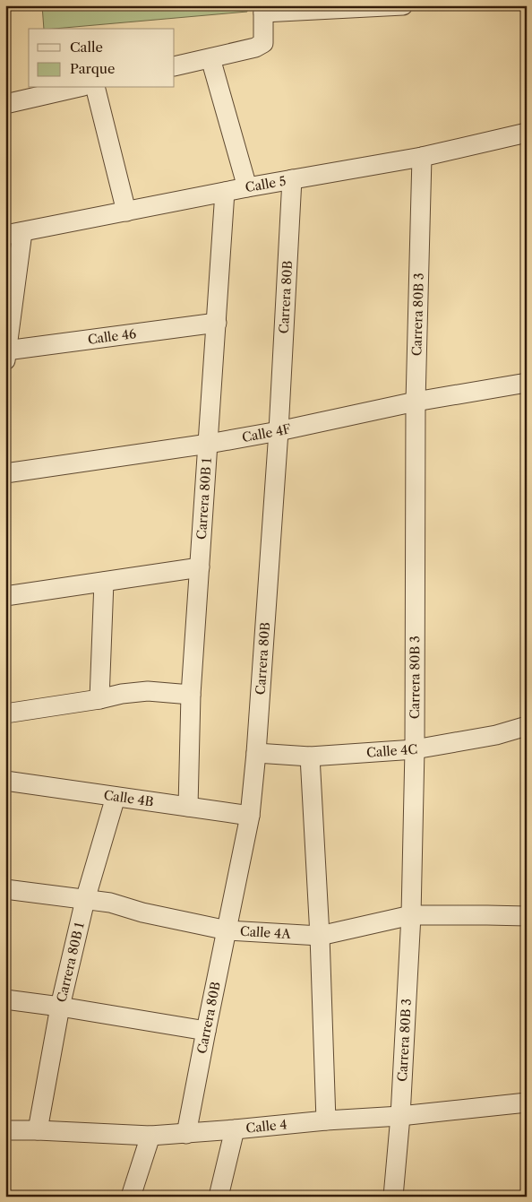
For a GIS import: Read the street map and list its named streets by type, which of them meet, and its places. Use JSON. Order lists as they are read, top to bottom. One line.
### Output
{"streets":{"street":["Calle 5","Carrera 80B","Carrera 80B 3","Calle 46","Calle 4F","Carrera 80B 1","Calle 4C","Calle 4B","Calle 4A","Calle 4"]},"crossings":[["Calle 5","Carrera 80B"],["Calle 5","Carrera 80B 3"],["Calle 5","Carrera 80B 1"],["Carrera 80B","Calle 4F"],["Carrera 80B","Calle 4C"],["Carrera 80B","Calle 4B"],["Carrera 80B","Calle 4A"],["Carrera 80B","Calle 4"],["Carrera 80B 3","Calle 4F"],["Carrera 80B 3","Calle 4C"],["Carrera 80B 3","Calle 4A"],["Carrera 80B 3","Calle 4"],["Calle 46","Carrera 80B 1"],["Calle 4F","Carrera 80B 1"],["Carrera 80B 1","Calle 4B"],["Carrera 80B 1","Calle 4A"],["Carrera 80B 1","Calle 4"]],"legend":["Calle","Parque"]}
